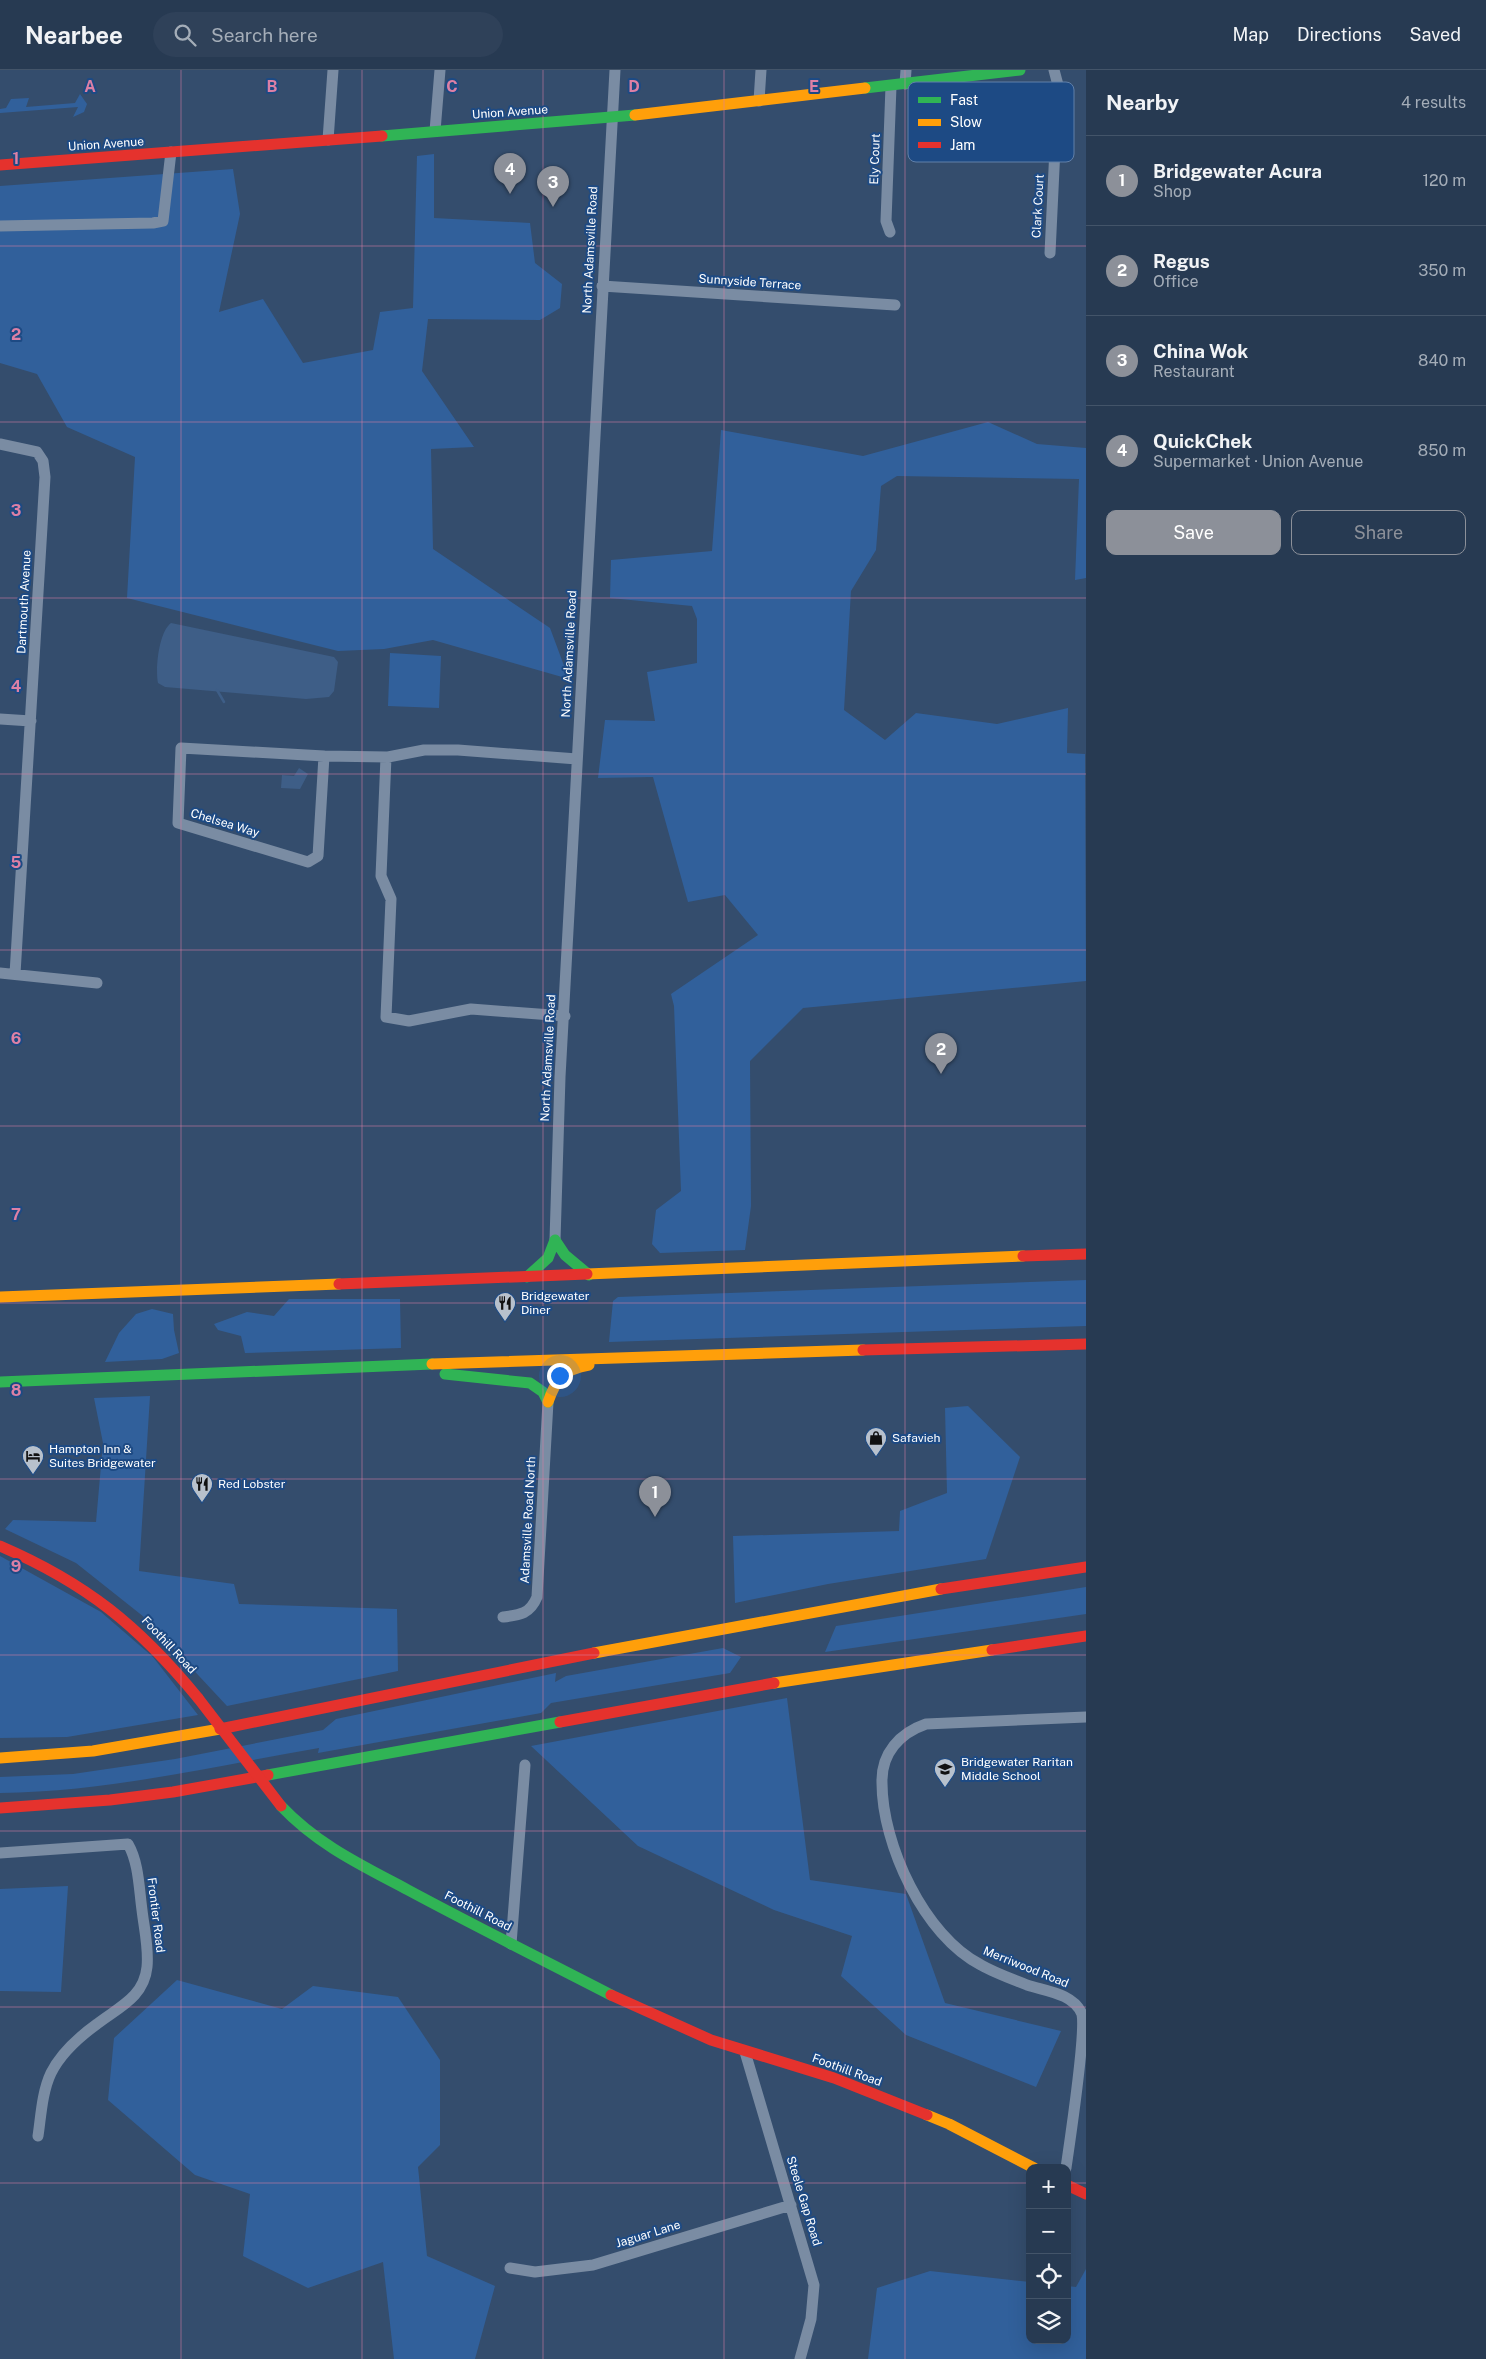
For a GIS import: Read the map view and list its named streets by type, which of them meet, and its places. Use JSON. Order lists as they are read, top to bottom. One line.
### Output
{"streets":{"main road":["Union Avenue","Foothill Road"],"street":["Ely Court","Clark Court","North Adamsville Road","Sunnyside Terrace","Dartmouth Avenue","Chelsea Way","Adamsville Road North","Frontier Road","Merriwood Road","Steele Gap Road","Jaguar Lane"]},"crossings":[["Union Avenue","Ely Court"],["Union Avenue","North Adamsville Road"],["North Adamsville Road","Sunnyside Terrace"],["North Adamsville Road","Chelsea Way"],["Foothill Road","Steele Gap Road"],["Steele Gap Road","Jaguar Lane"]],"places":{"restaurant":["Bridgewater Diner","Red Lobster"],"shop":["Safavieh"],"hotel":["Hampton Inn & Suites Bridgewater"],"school or university":["Bridgewater Raritan Middle School"]},"legend":["Fast","Slow","Jam"],"page":{"header":"Nearbee","search":"Search here","nav":["Map","Directions","Saved"],"heading":["Nearby","4 results"],"list":[{"mark":"1","name":"Bridgewater Acura","note":"Shop","value":"120 m"},{"mark":"2","name":"Regus","note":"Office","value":"350 m"},{"mark":"3","name":"China Wok","note":"Restaurant","value":"840 m"},{"mark":"4","name":"QuickChek","note":"Supermarket · Union Avenue","value":"850 m"}],"pins":["4","3","2","1"],"buttons":["Save","Share"],"map_buttons":["+","−"]},"grid":{"columns":["A","B","C","D","E"],"rows":["1","2","3","4","5","6","7","8","9"]}}
